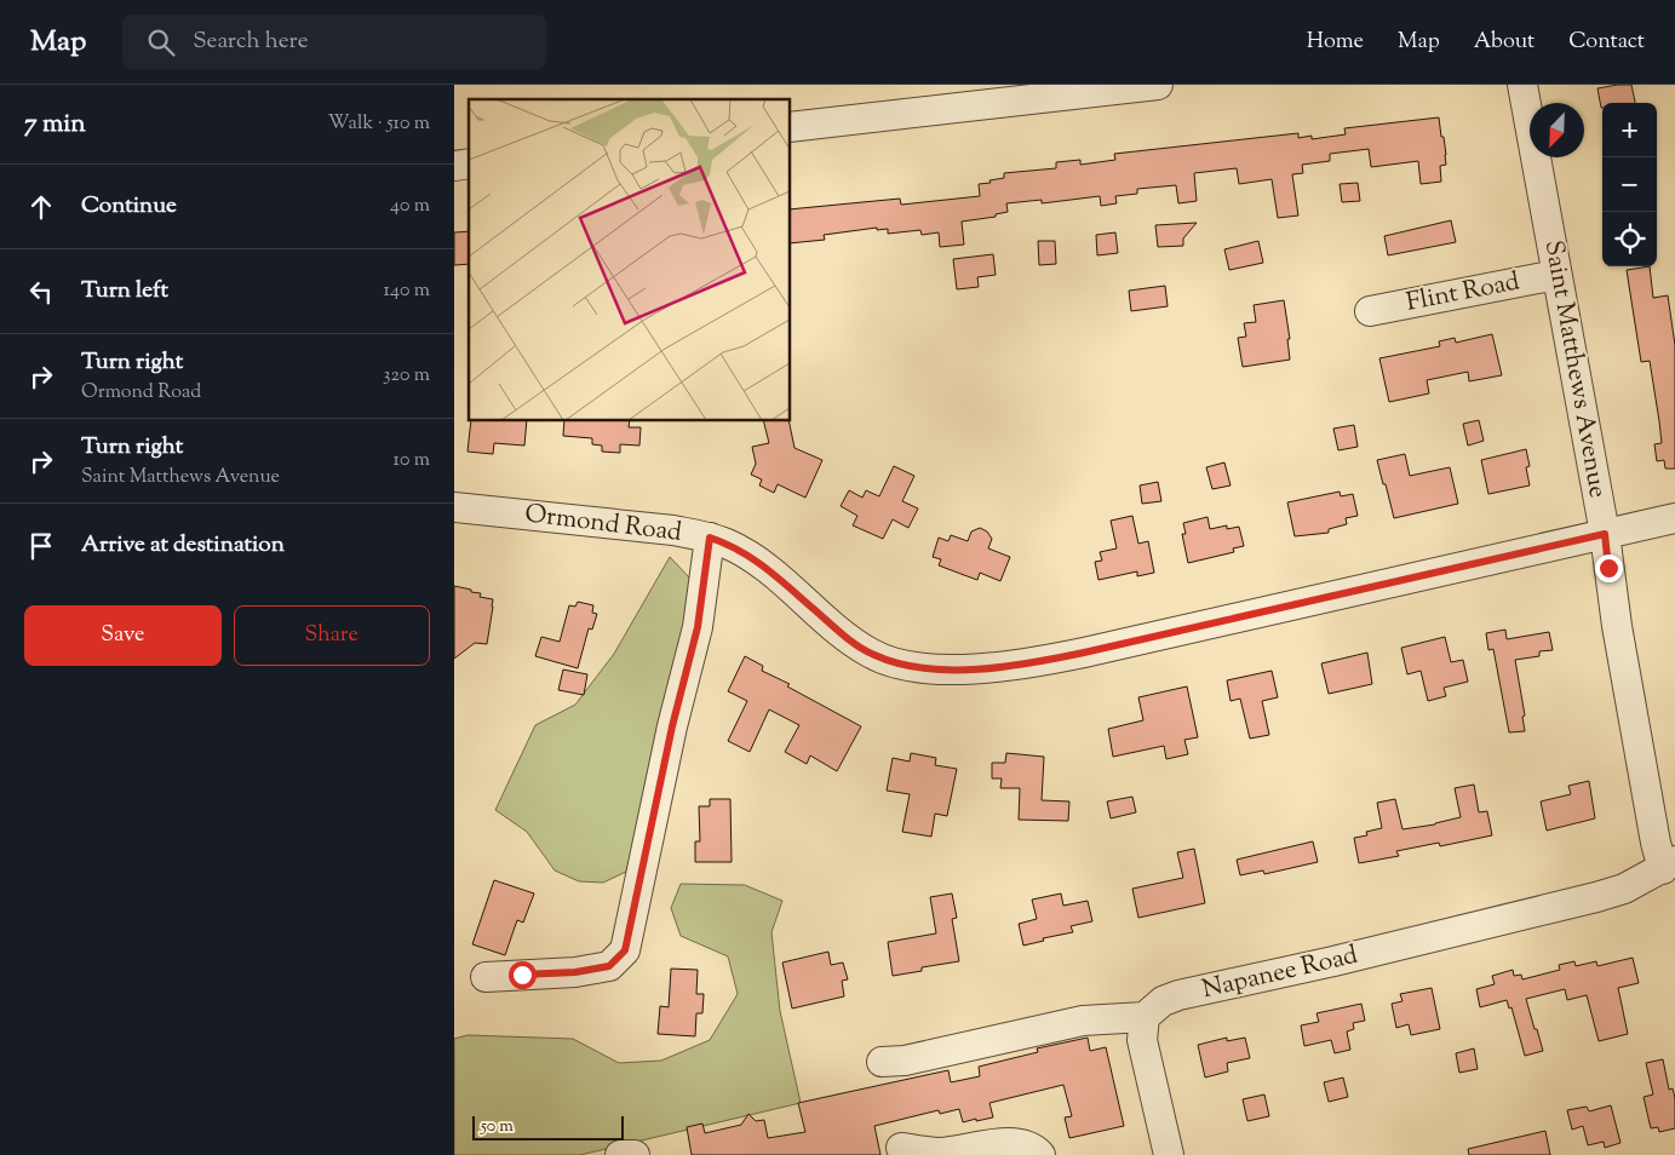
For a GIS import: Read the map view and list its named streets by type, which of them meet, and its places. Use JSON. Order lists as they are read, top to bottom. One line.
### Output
{"streets":{"street":["Flint Road","Saint Matthews Avenue","Ormond Road","Napanee Road"]},"crossings":[["Flint Road","Saint Matthews Avenue"],["Saint Matthews Avenue","Ormond Road"],["Saint Matthews Avenue","Napanee Road"]],"scale_bar":"50 m","north":"bottom left","page":{"header":"Map","search":"Search here","nav":["Home","Map","About","Contact"],"heading":["7 min","Walk · 510 m"],"map_buttons":["+","−"],"list":[["Continue","40 m"],["Turn left","140 m"],["Turn right","Ormond Road","320 m"],["Turn right","Saint Matthews Avenue","10 m"],"Arrive at destination"],"buttons":["Save","Share"],"scale":"50 m"}}
